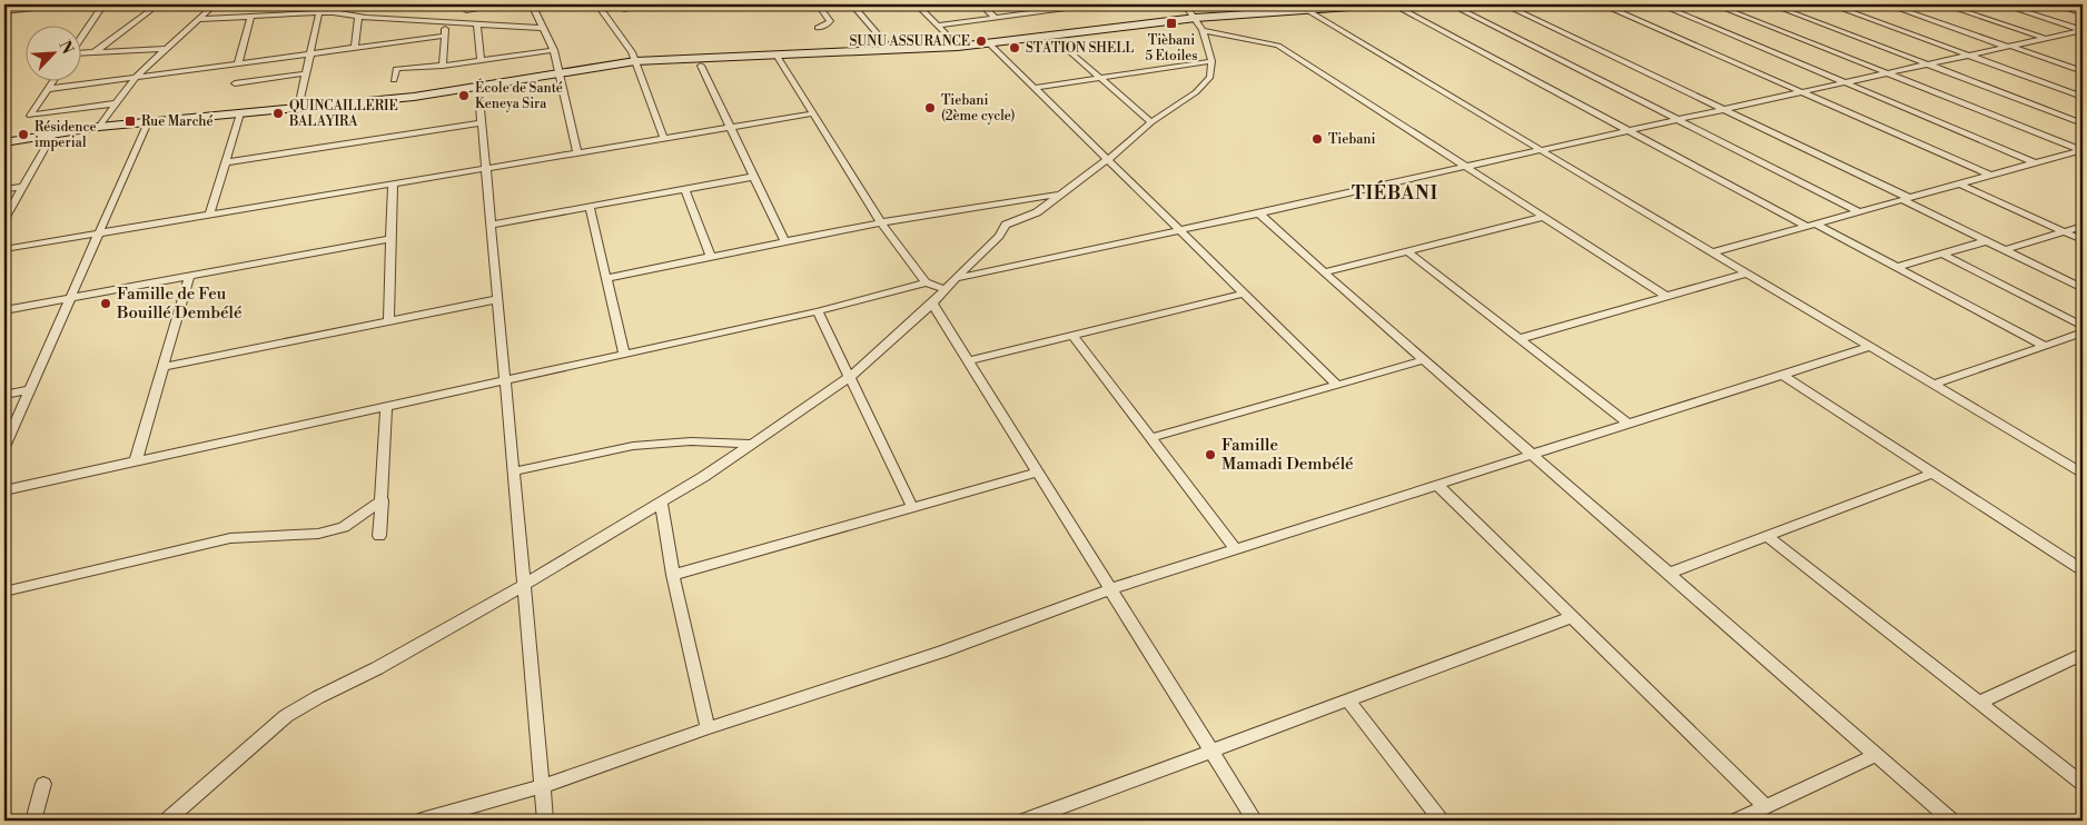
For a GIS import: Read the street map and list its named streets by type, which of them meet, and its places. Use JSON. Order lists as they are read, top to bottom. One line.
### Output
{"districts":["TIÉBANI"],"places":{"transit":["Tièbani 5 Etoiles","Rue Marché"],"other":["SUNU ASSURANCE","STATION SHELL","École de Santé Keneya Sira","Tiebani (2ème cycle)","QUINCAILLERIE BALAYIRA","Résidence imperial","Tiebani","Famille de Feu Bouillé Dembélé","Famille Mamadi Dembélé"]},"north":"top right"}
